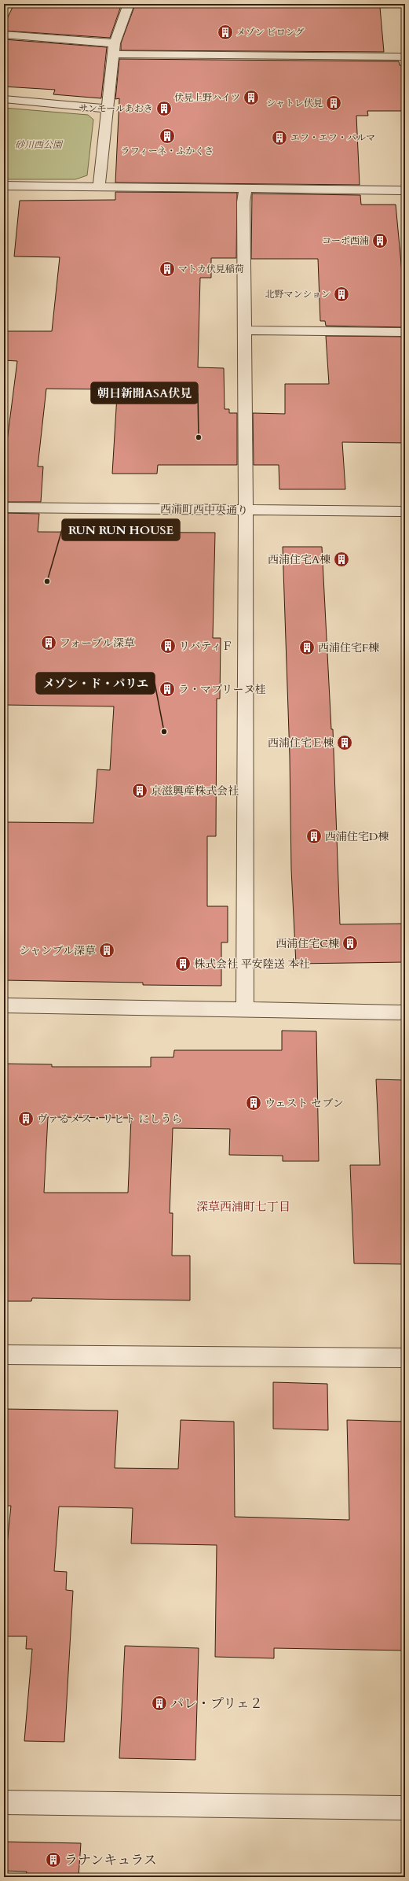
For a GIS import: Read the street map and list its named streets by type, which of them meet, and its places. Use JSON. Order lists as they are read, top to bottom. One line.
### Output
{"streets":{"street":["西浦町西中央通り"]},"districts":["深草西浦町七丁目"],"parks":["砂川西公園"],"places":{"building":["メゾン ビロング","伏見上野ハイツ","シャトレ伏見","サンモールあおき","ラフィーネ・ふかくさ","エフ・エフ・パルマ","コーポ西浦","マトカ伏見稲荷","北野マンション","西浦住宅A棟","フォーブル深草","リバティＦ","西浦住宅F棟","ラ・マプリーヌ桂","西浦住宅Ｅ棟","京滋興産株式会社","西浦住宅D棟","西浦住宅C棟","シャンブル深草","株式会社 平安陸送 本社","ウェスト セブン","ヴァるメス・リヒト にしうら","パレ・プリェ２","ラナンキュラス"],"other":["朝日新聞ASA伏見","RUN RUN HOUSE","メゾン・ド・パリエ"]}}
